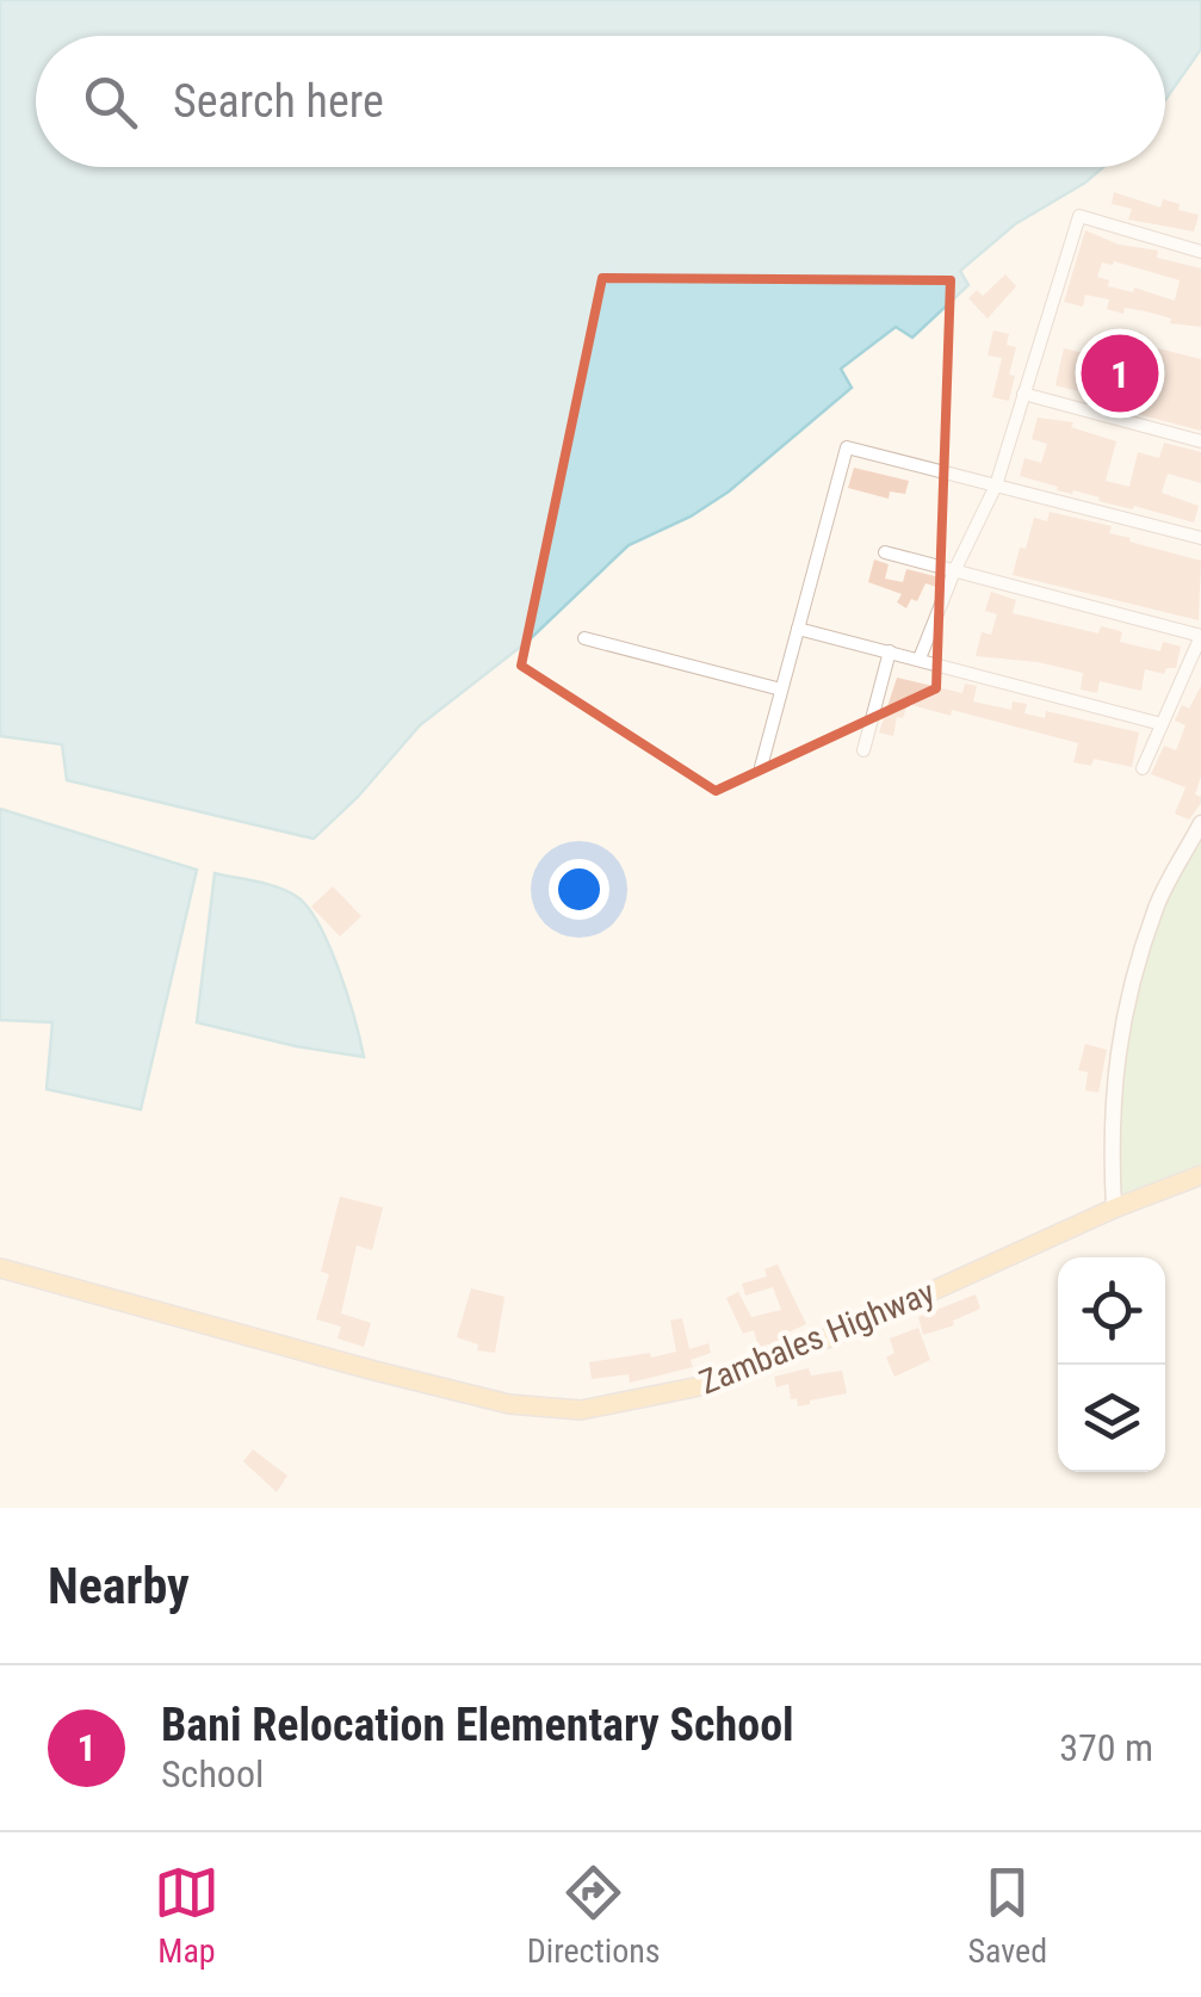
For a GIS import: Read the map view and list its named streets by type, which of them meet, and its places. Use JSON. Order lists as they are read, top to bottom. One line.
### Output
{"streets":{"main road":["Zambales Highway"]},"page":{"search":"Search here","pins":"1","heading":"Nearby","list":[{"mark":"1","name":"Bani Relocation Elementary School","note":"School","value":"370 m"}],"nav":["Map","Directions","Saved"]}}
